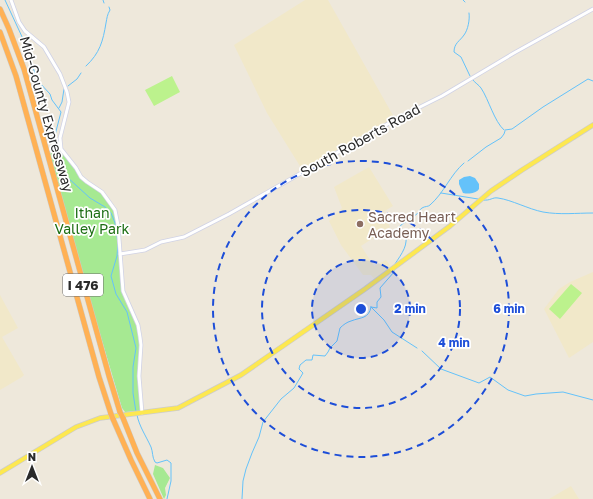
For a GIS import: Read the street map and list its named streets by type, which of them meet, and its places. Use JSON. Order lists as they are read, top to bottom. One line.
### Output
{"streets":{"highway":["Mid-County Expressway","I 476"],"street":["South Roberts Road"]},"parks":["Ithan Valley Park"],"places":["Sacred Heart Academy"],"north":"top","rings":["2 min","6 min","4 min"]}
